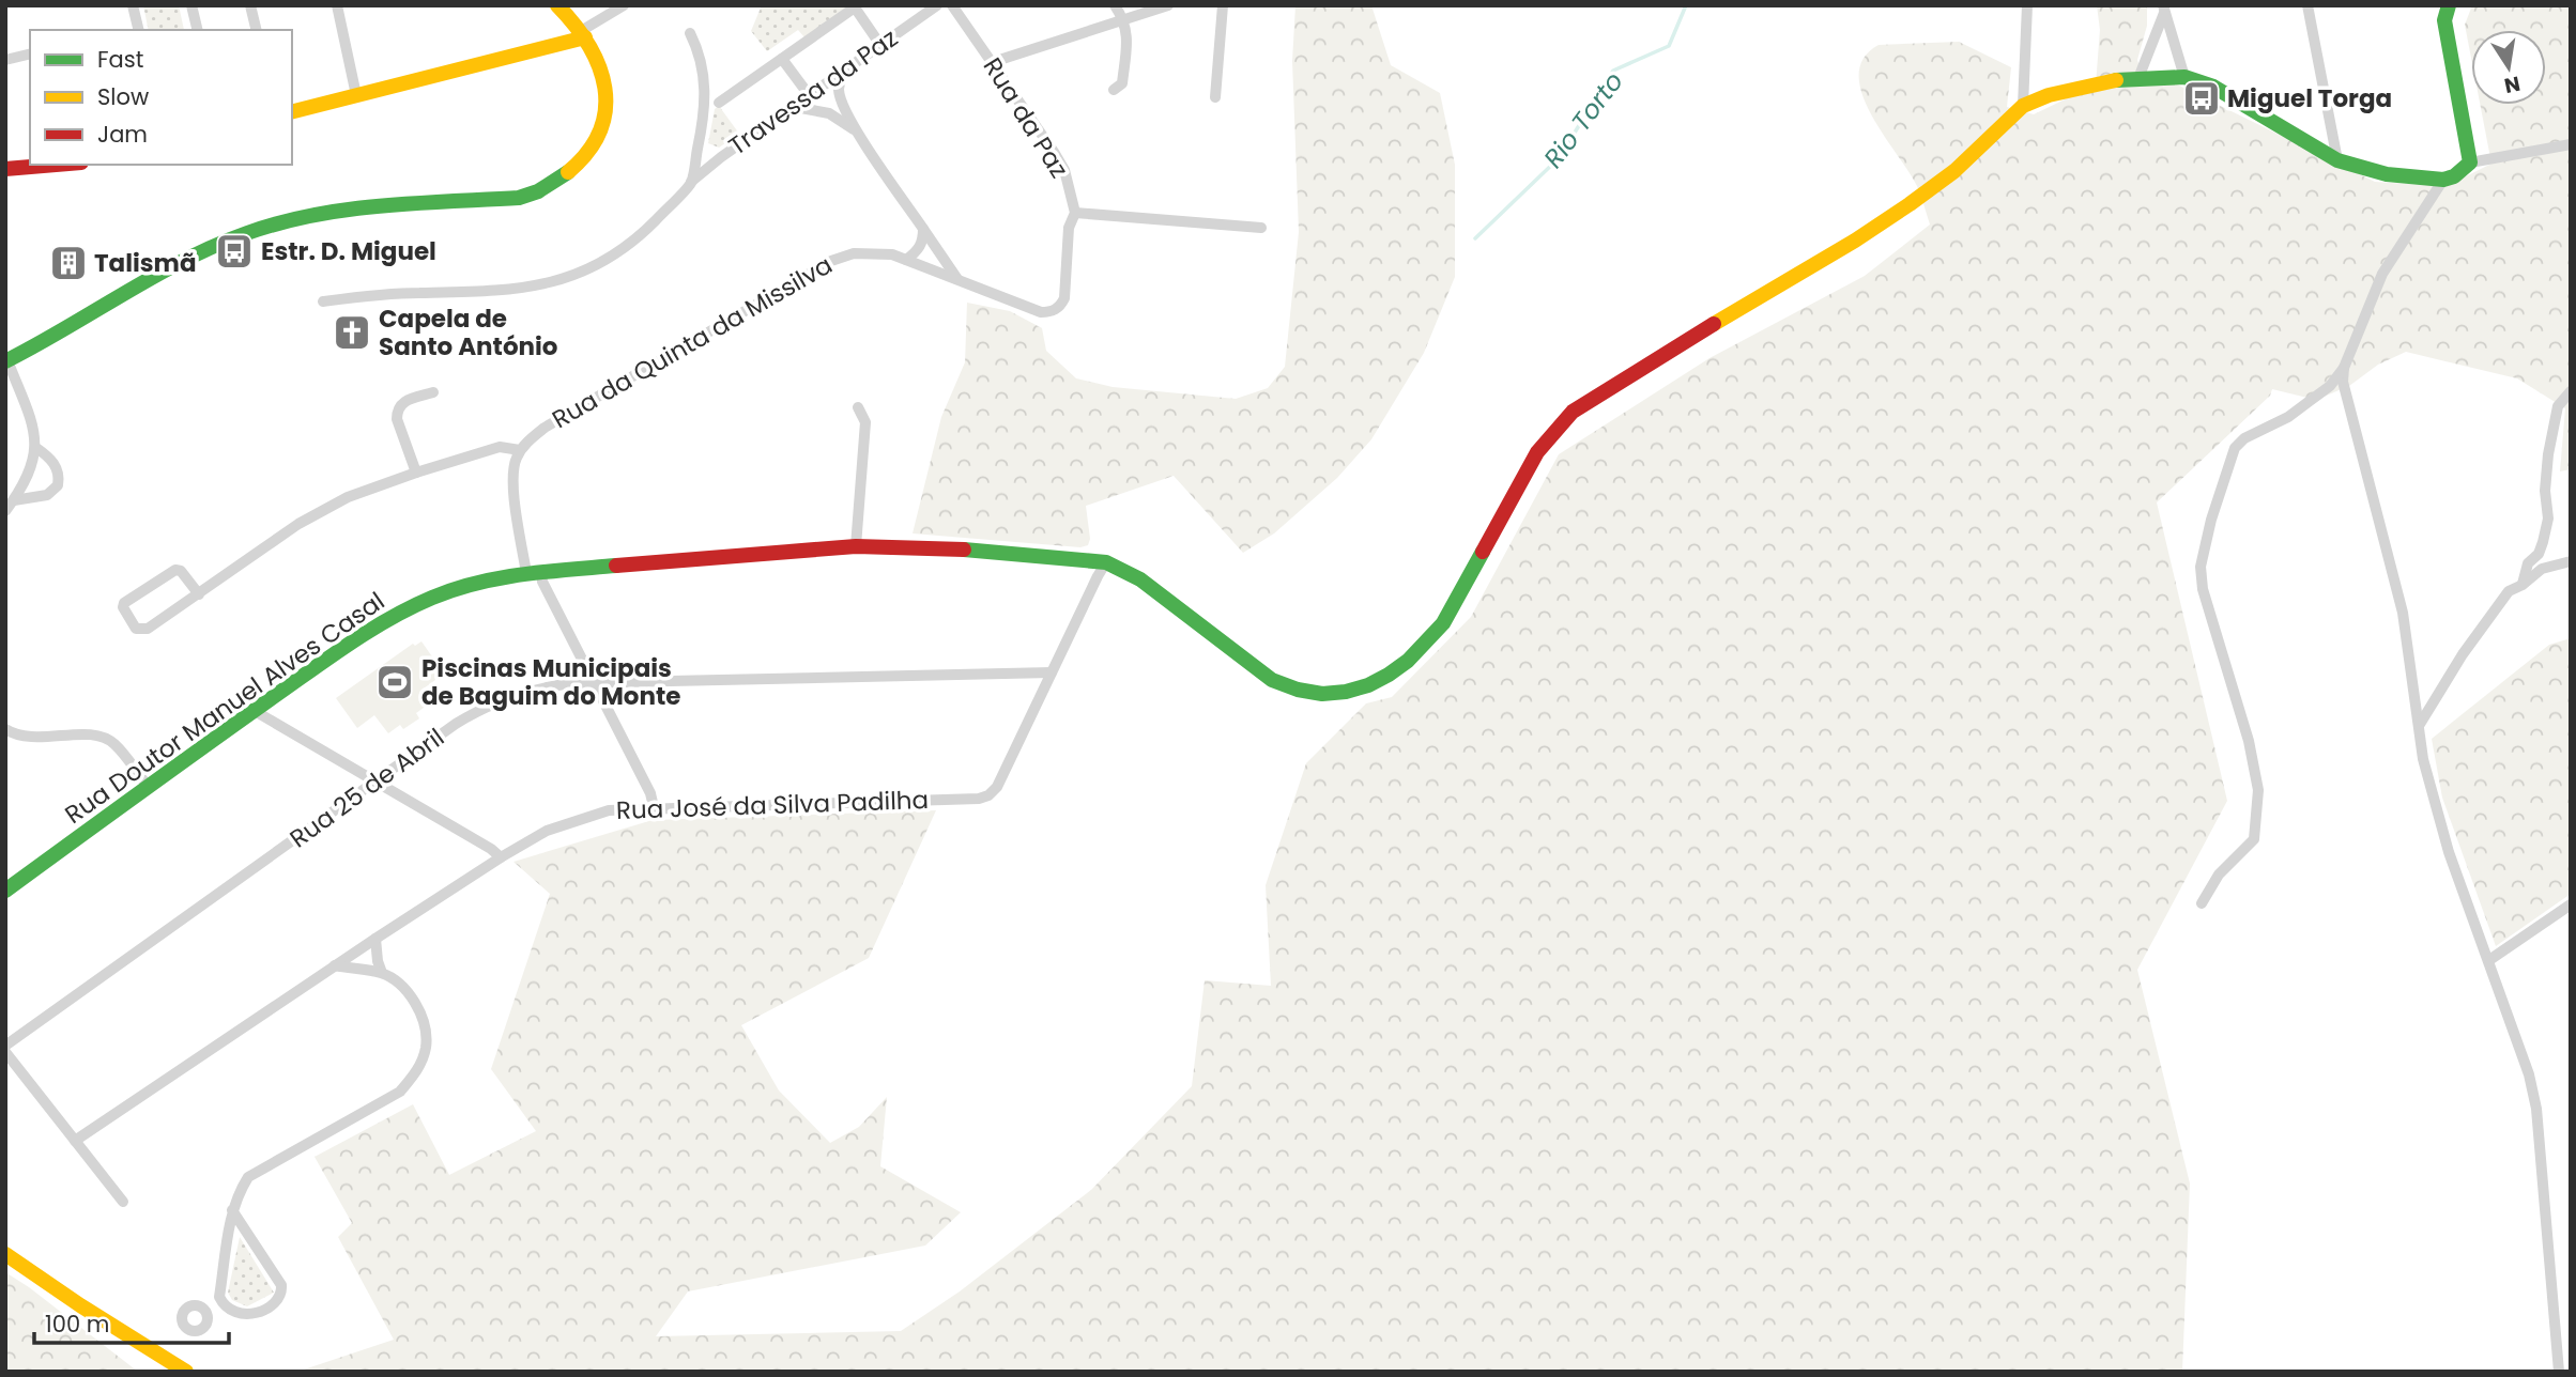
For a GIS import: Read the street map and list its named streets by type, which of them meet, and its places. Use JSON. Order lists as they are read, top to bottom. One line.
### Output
{"streets":{"street":["Travessa da Paz","Rua da Paz","Rua da Quinta da Missilva","Rua Doutor Manuel Alves Casal","Rua 25 de Abril","Rua José da Silva Padilha"]},"crossings":[["Rua da Paz","Rua da Quinta da Missilva"],["Rua Doutor Manuel Alves Casal","Rua José da Silva Padilha"],["Rua 25 de Abril","Rua José da Silva Padilha"]],"water":["Rio Torto"],"places":{"bus stop":["Miguel Torga","Estr. D. Miguel"],"building":["Talismã"],"church":["Capela de Santo António"],"sports":["Piscinas Municipais de Baguim do Monte"]},"legend":["Fast","Slow","Jam"],"scale_bar":"100 m","north":"bottom"}
